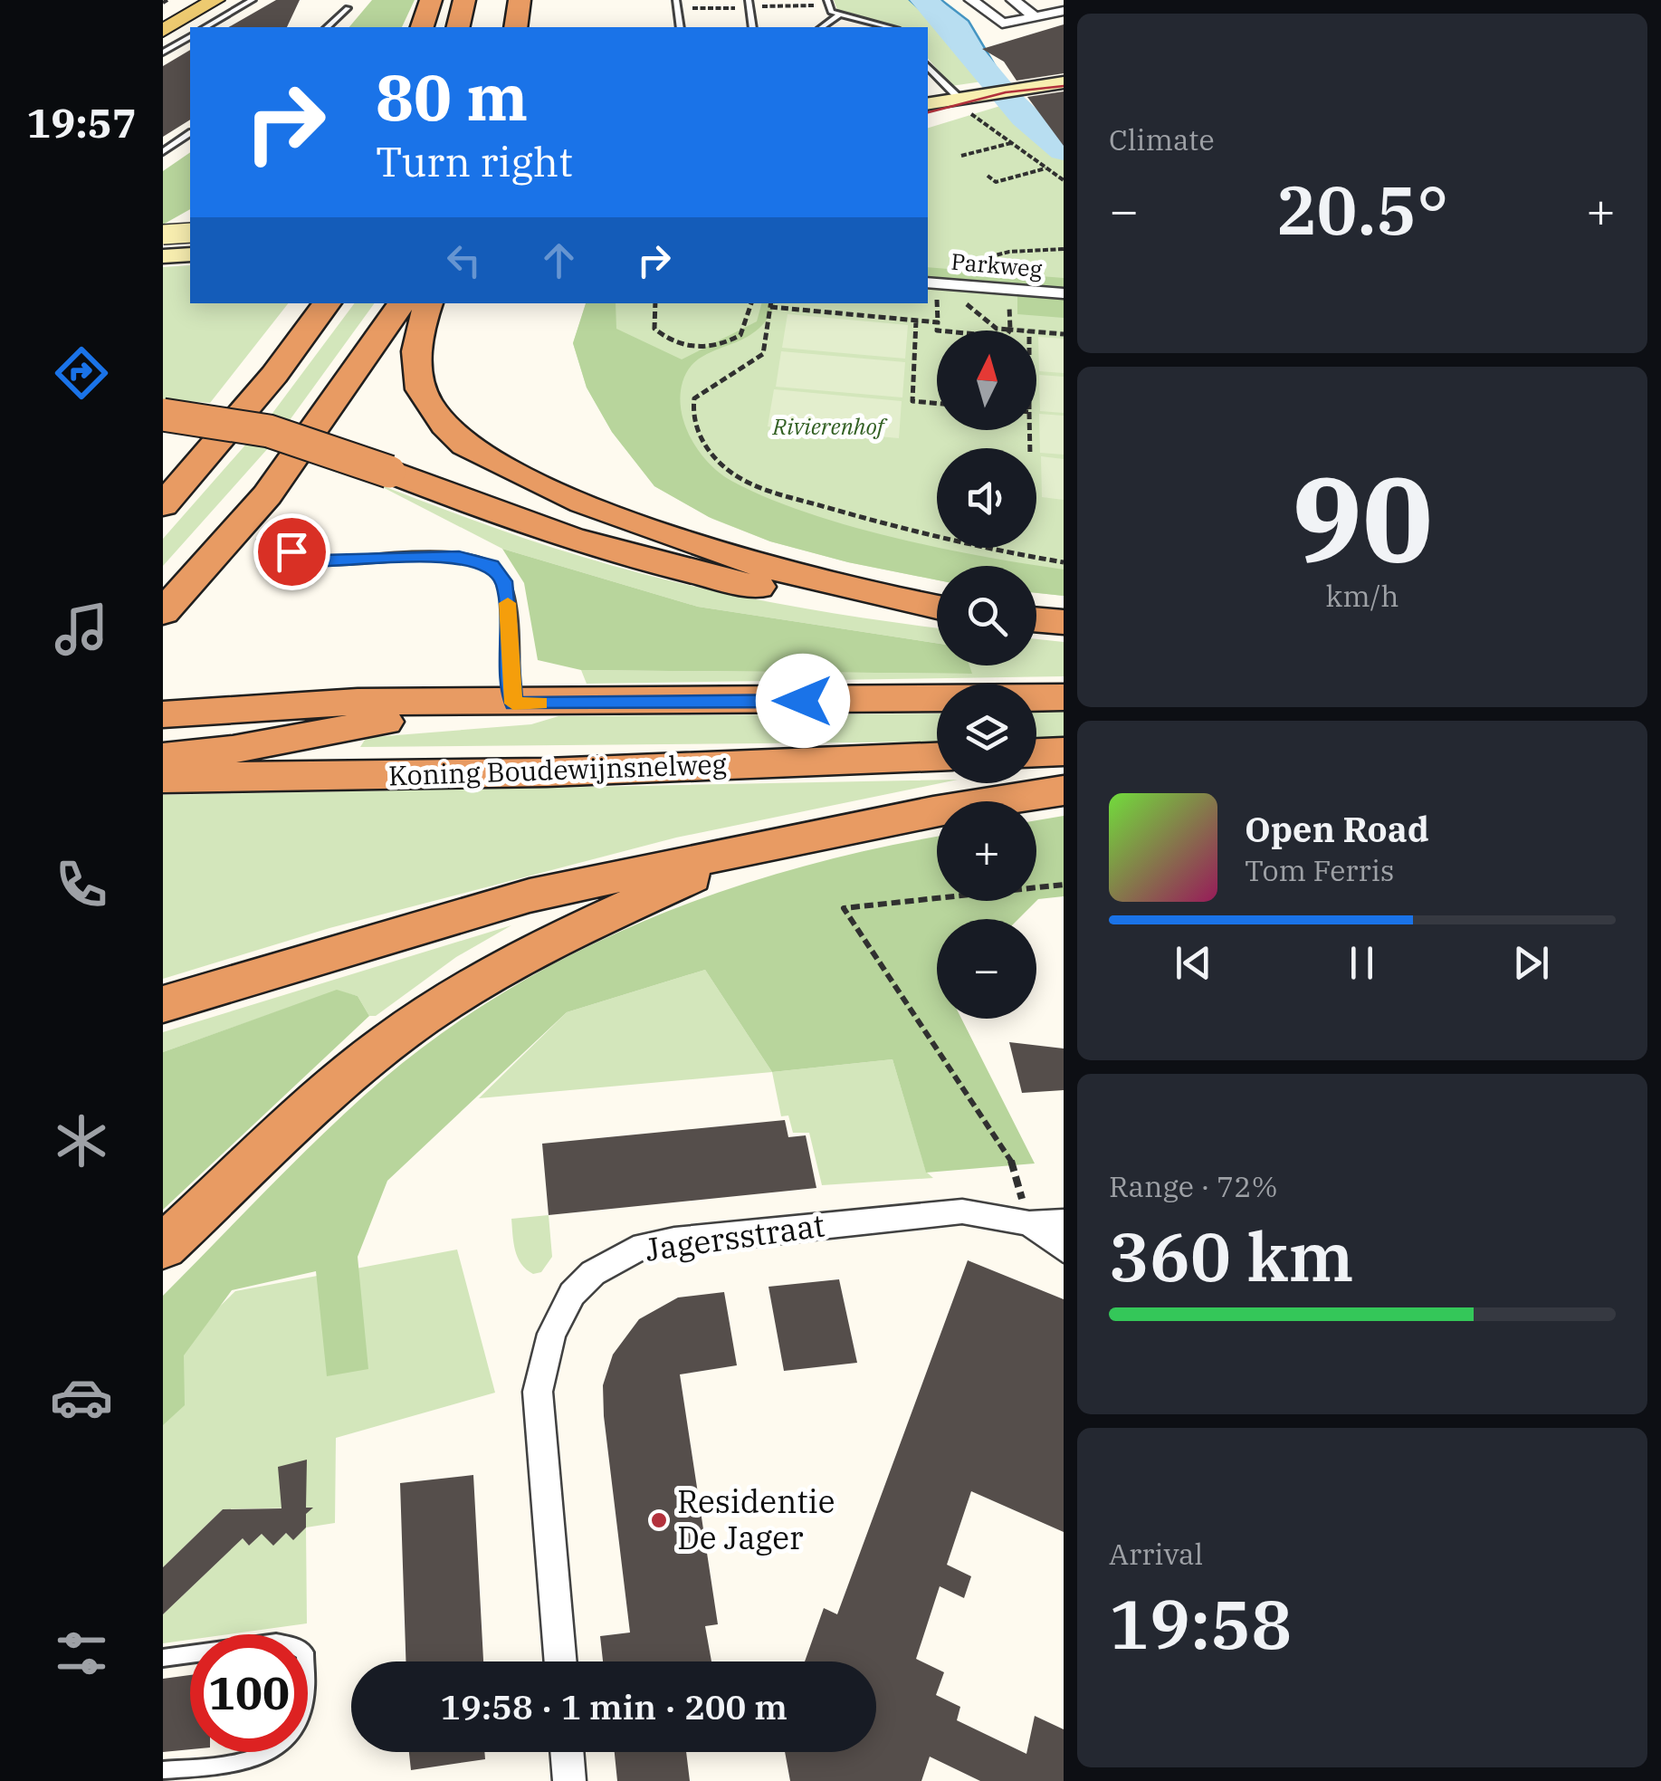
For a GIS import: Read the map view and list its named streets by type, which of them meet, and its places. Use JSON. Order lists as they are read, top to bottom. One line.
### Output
{"streets":{"highway":["Koning Boudewijnsnelweg"],"street":["Parkweg","Jagersstraat"]},"parks":["Rivierenhof"],"places":["Residentie De Jager"],"north":"top","page":{"tabs":"19:57","tile":["Climate",["90","km/h"],["Range · 72%","360 km"],["Arrival","19:58"]],"turn":["80 m","Turn right"],"heat":["−","20.5°","+"],"map_buttons":["+","−"],"song":["Open Road","Tom Ferris"],"limit":"100","trip":"19:58 · 1 min · 200 m"}}
